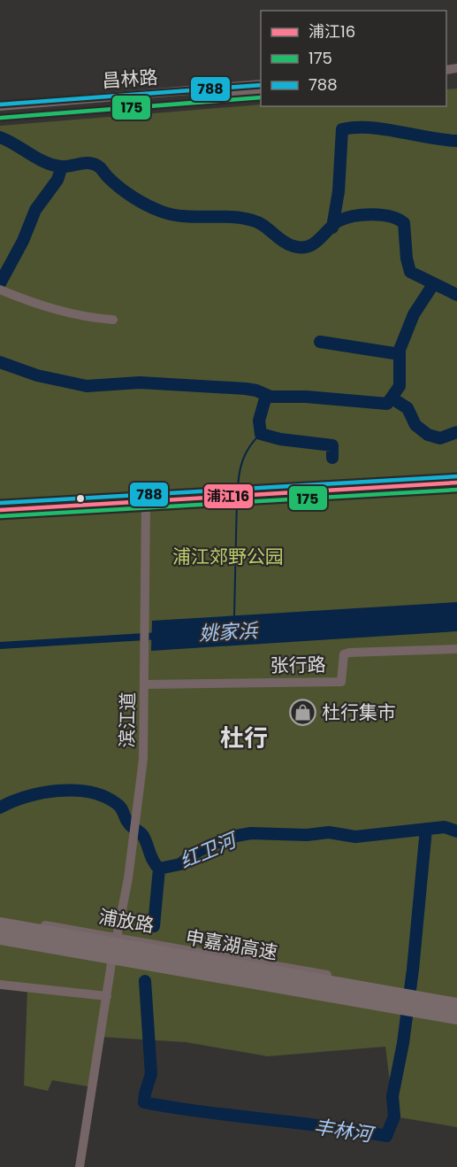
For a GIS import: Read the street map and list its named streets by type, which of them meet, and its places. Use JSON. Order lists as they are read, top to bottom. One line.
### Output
{"streets":{"highway":["申嘉湖高速"],"street":["昌林路","张行路","滨江道","浦放路"]},"crossings":[["张行路","滨江道"],["滨江道","浦放路"]],"districts":["杜行"],"water":["姚家浜","红卫河","丰林河"],"parks":["浦江郊野公园"],"places":{"shop":["杜行集市"]},"lines":["transit line 788","transit line 175","transit line 浦江16"],"legend":["浦江16","175","788"]}
